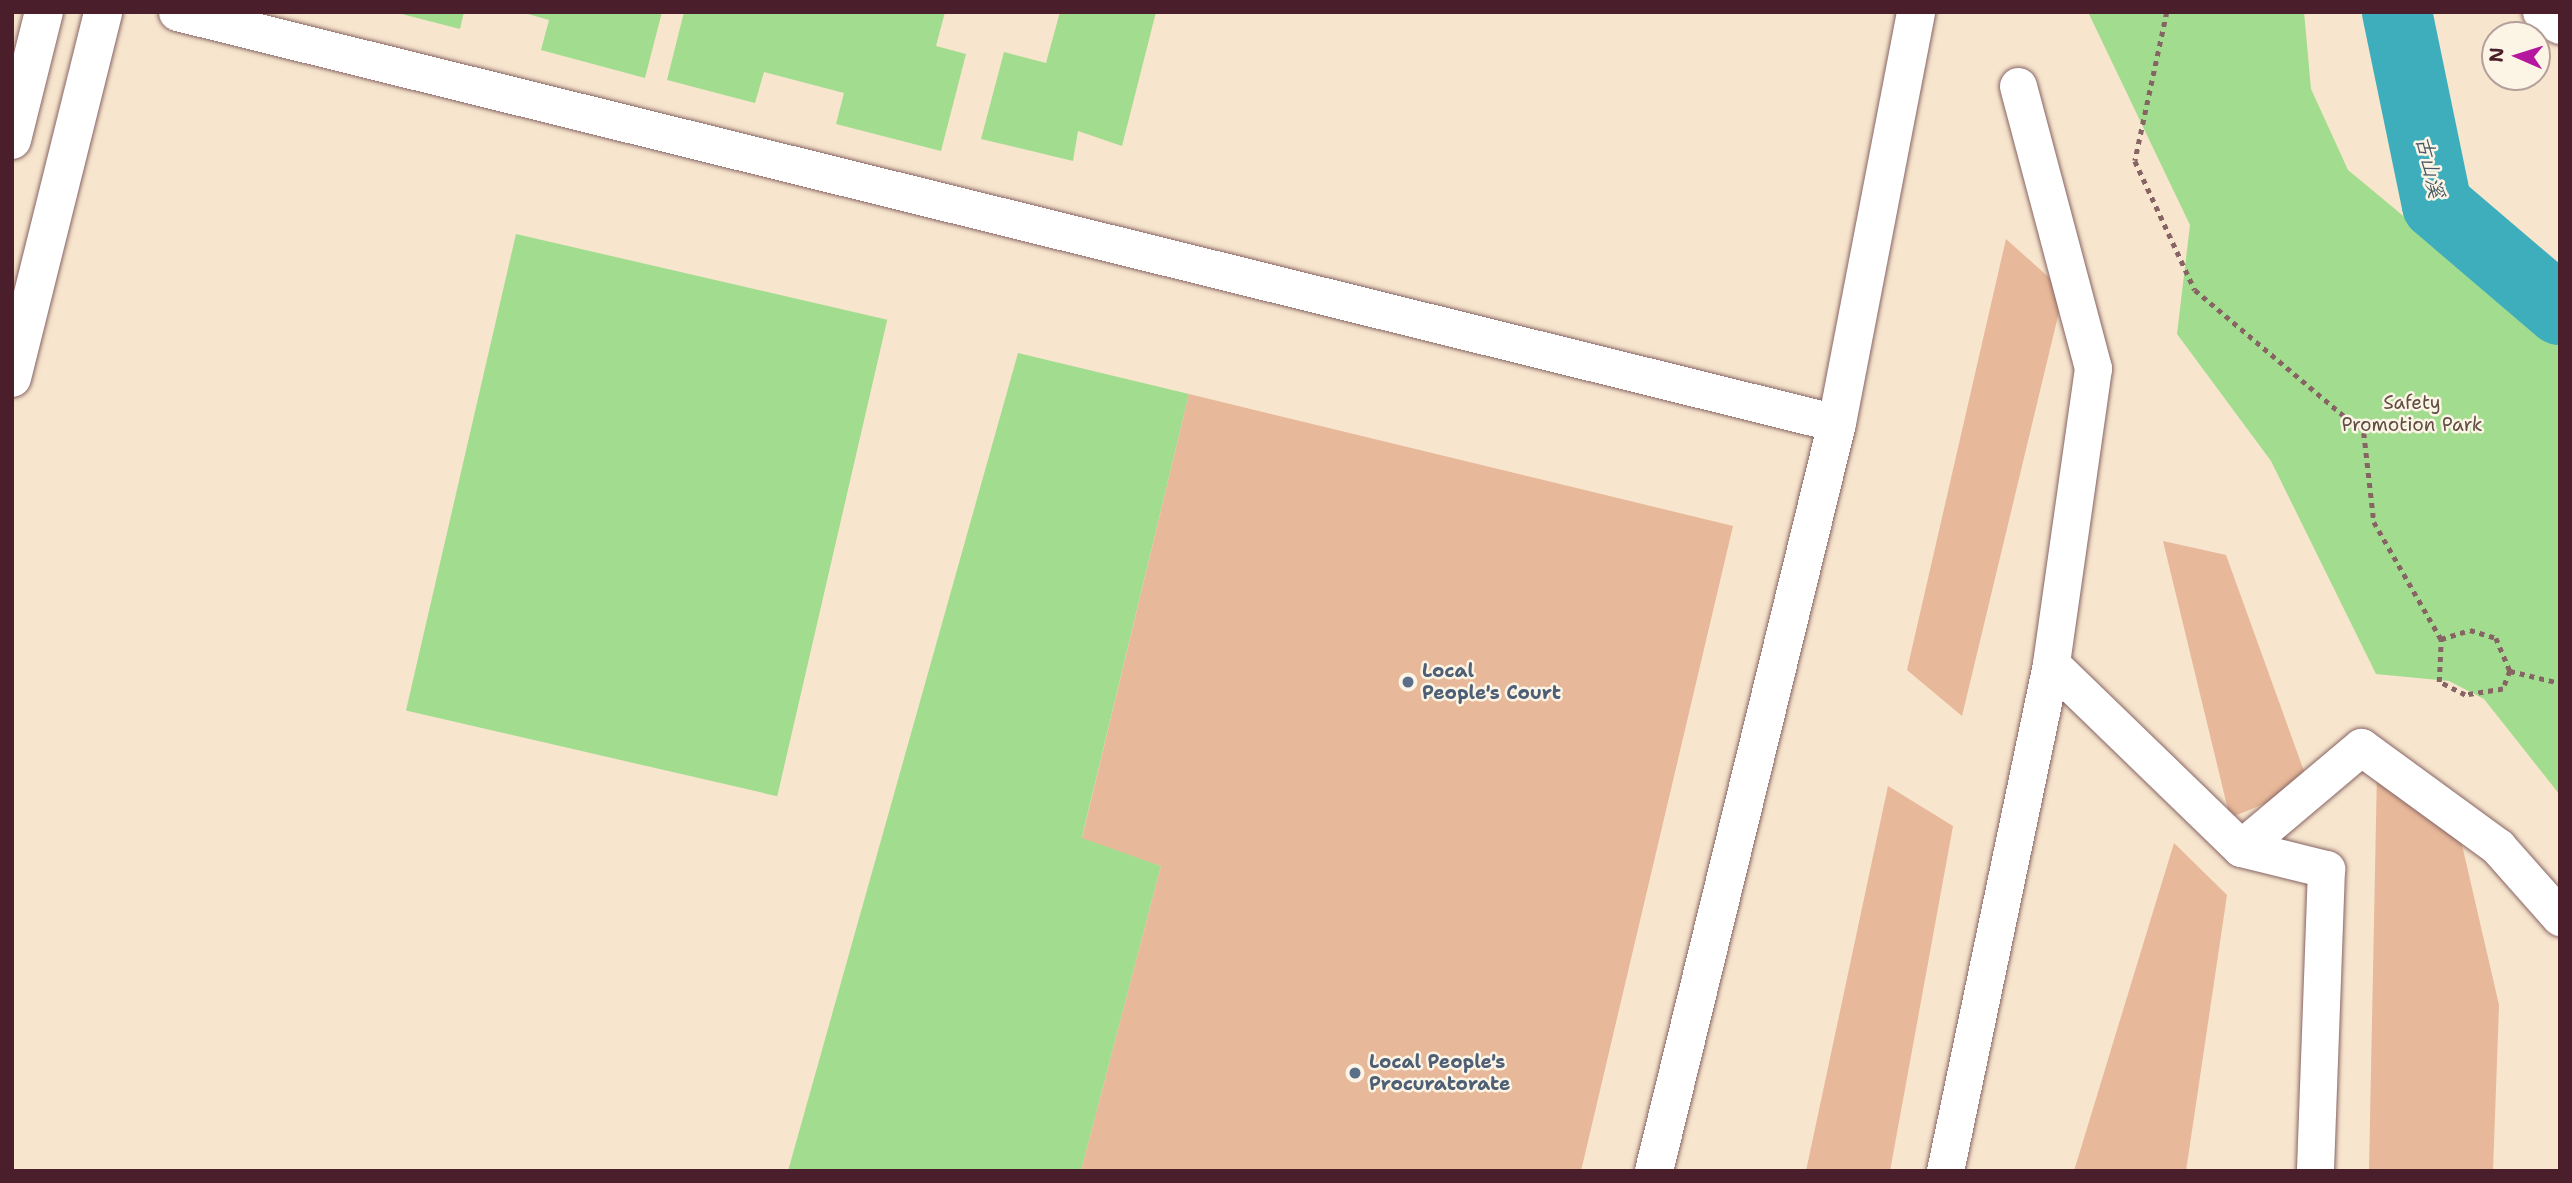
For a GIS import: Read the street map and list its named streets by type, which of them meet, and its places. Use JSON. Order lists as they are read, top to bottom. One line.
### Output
{"water":["古山溪"],"parks":["Safety Promotion Park"],"places":["Local People's Court","Local People's Procuratorate"],"north":"left"}
